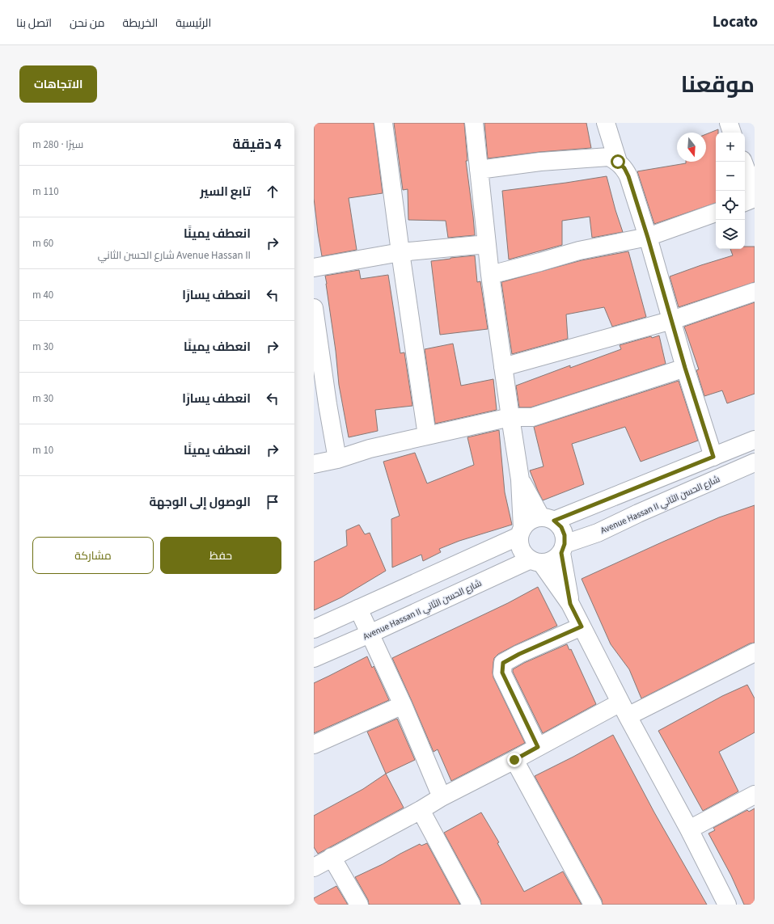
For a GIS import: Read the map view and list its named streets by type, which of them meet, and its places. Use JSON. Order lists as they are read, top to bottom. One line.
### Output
{"streets":{"street":["Avenue Hassan II شارع الحسن الثاني"]},"north":"bottom","page":{"header":"Locato","nav":["الرئيسية","الخريطة","من نحن","اتصل بنا"],"title":"موقعنا","buttons":["الاتجاهات",["حفظ","مشاركة"]],"heading":["4 دقيقة","سيرًا · 280 m"],"map_buttons":["+","−"],"list":[["تابع السير","110 m"],["انعطف يمينًا","Avenue Hassan II شارع الحسن الثاني","60 m"],["انعطف يسارًا","40 m"],["انعطف يمينًا","30 m"],["انعطف يسارًا","30 m"],["انعطف يمينًا","10 m"],"الوصول إلى الوجهة"]}}
